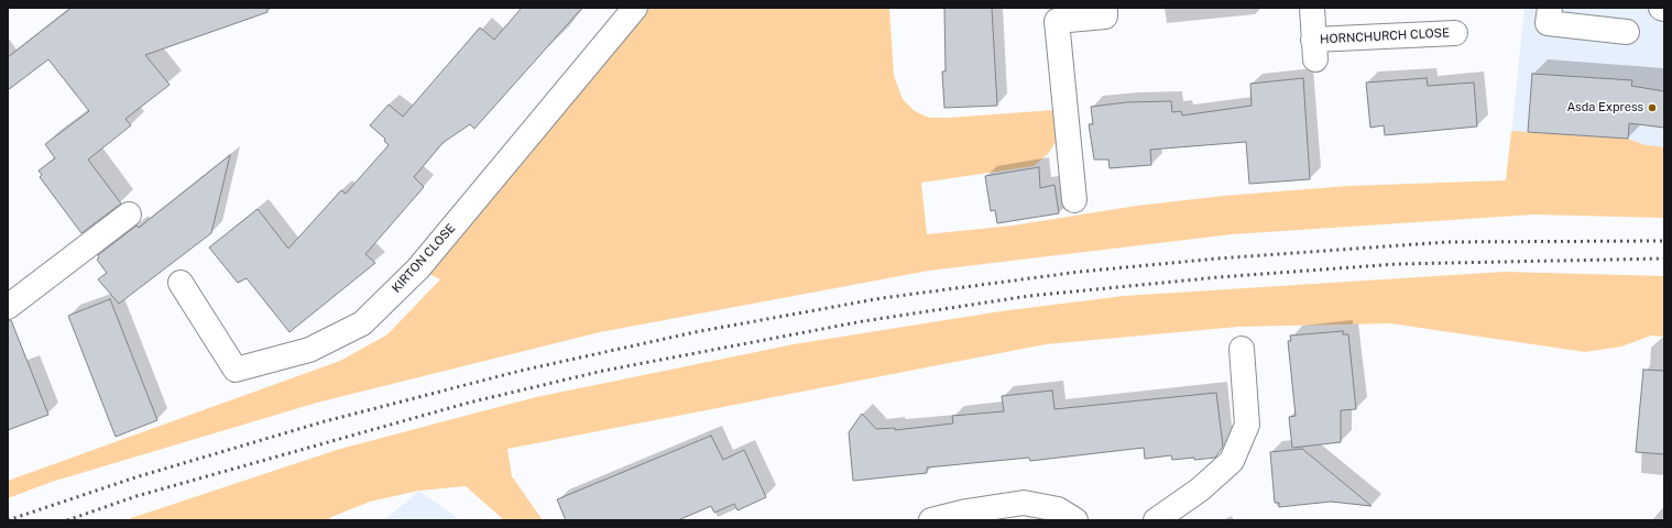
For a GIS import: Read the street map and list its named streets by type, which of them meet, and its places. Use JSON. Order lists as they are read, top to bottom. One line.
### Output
{"streets":{"street":["HORNCHURCH CLOSE","KIRTON CLOSE"]},"places":["Asda Express"]}
